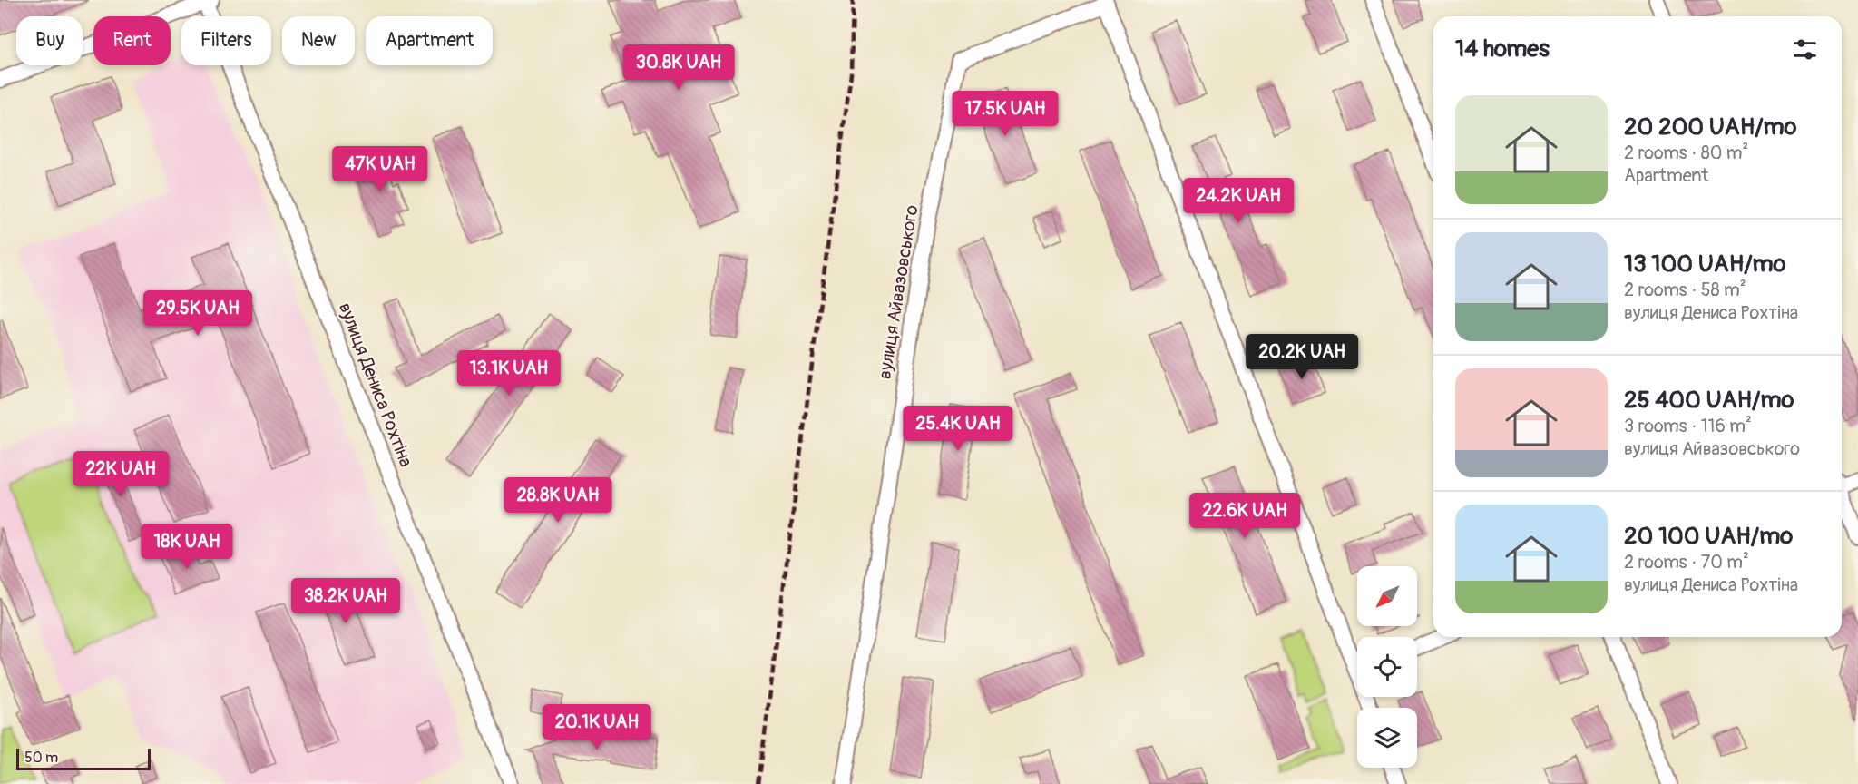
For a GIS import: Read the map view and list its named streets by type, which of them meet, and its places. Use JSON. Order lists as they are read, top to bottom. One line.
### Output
{"streets":{"street":["вулиця Айвазовського","вулиця Дениса Рохтіна"]},"scale_bar":"50 m","north":"bottom left","page":{"chip":["Buy","Rent","Filters","New","Apartment"],"heading":"14 homes","price":["30.8K UAH","17.5K UAH","47K UAH","24.2K UAH","29.5K UAH","20.2K UAH","13.1K UAH","25.4K UAH","22K UAH","28.8K UAH","22.6K UAH","18K UAH","38.2K UAH","20.1K UAH"],"list":[{"name":"20 200 UAH/mo","note":"2 rooms · 80 m² · Apartment"},{"name":"13 100 UAH/mo","note":"2 rooms · 58 m² · вулиця Дениса Рохтіна"},{"name":"25 400 UAH/mo","note":"3 rooms · 116 m² · вулиця Айвазовського"},{"name":"20 100 UAH/mo","note":"2 rooms · 70 m² · вулиця Дениса Рохтіна"}],"scale":"50 m"}}
